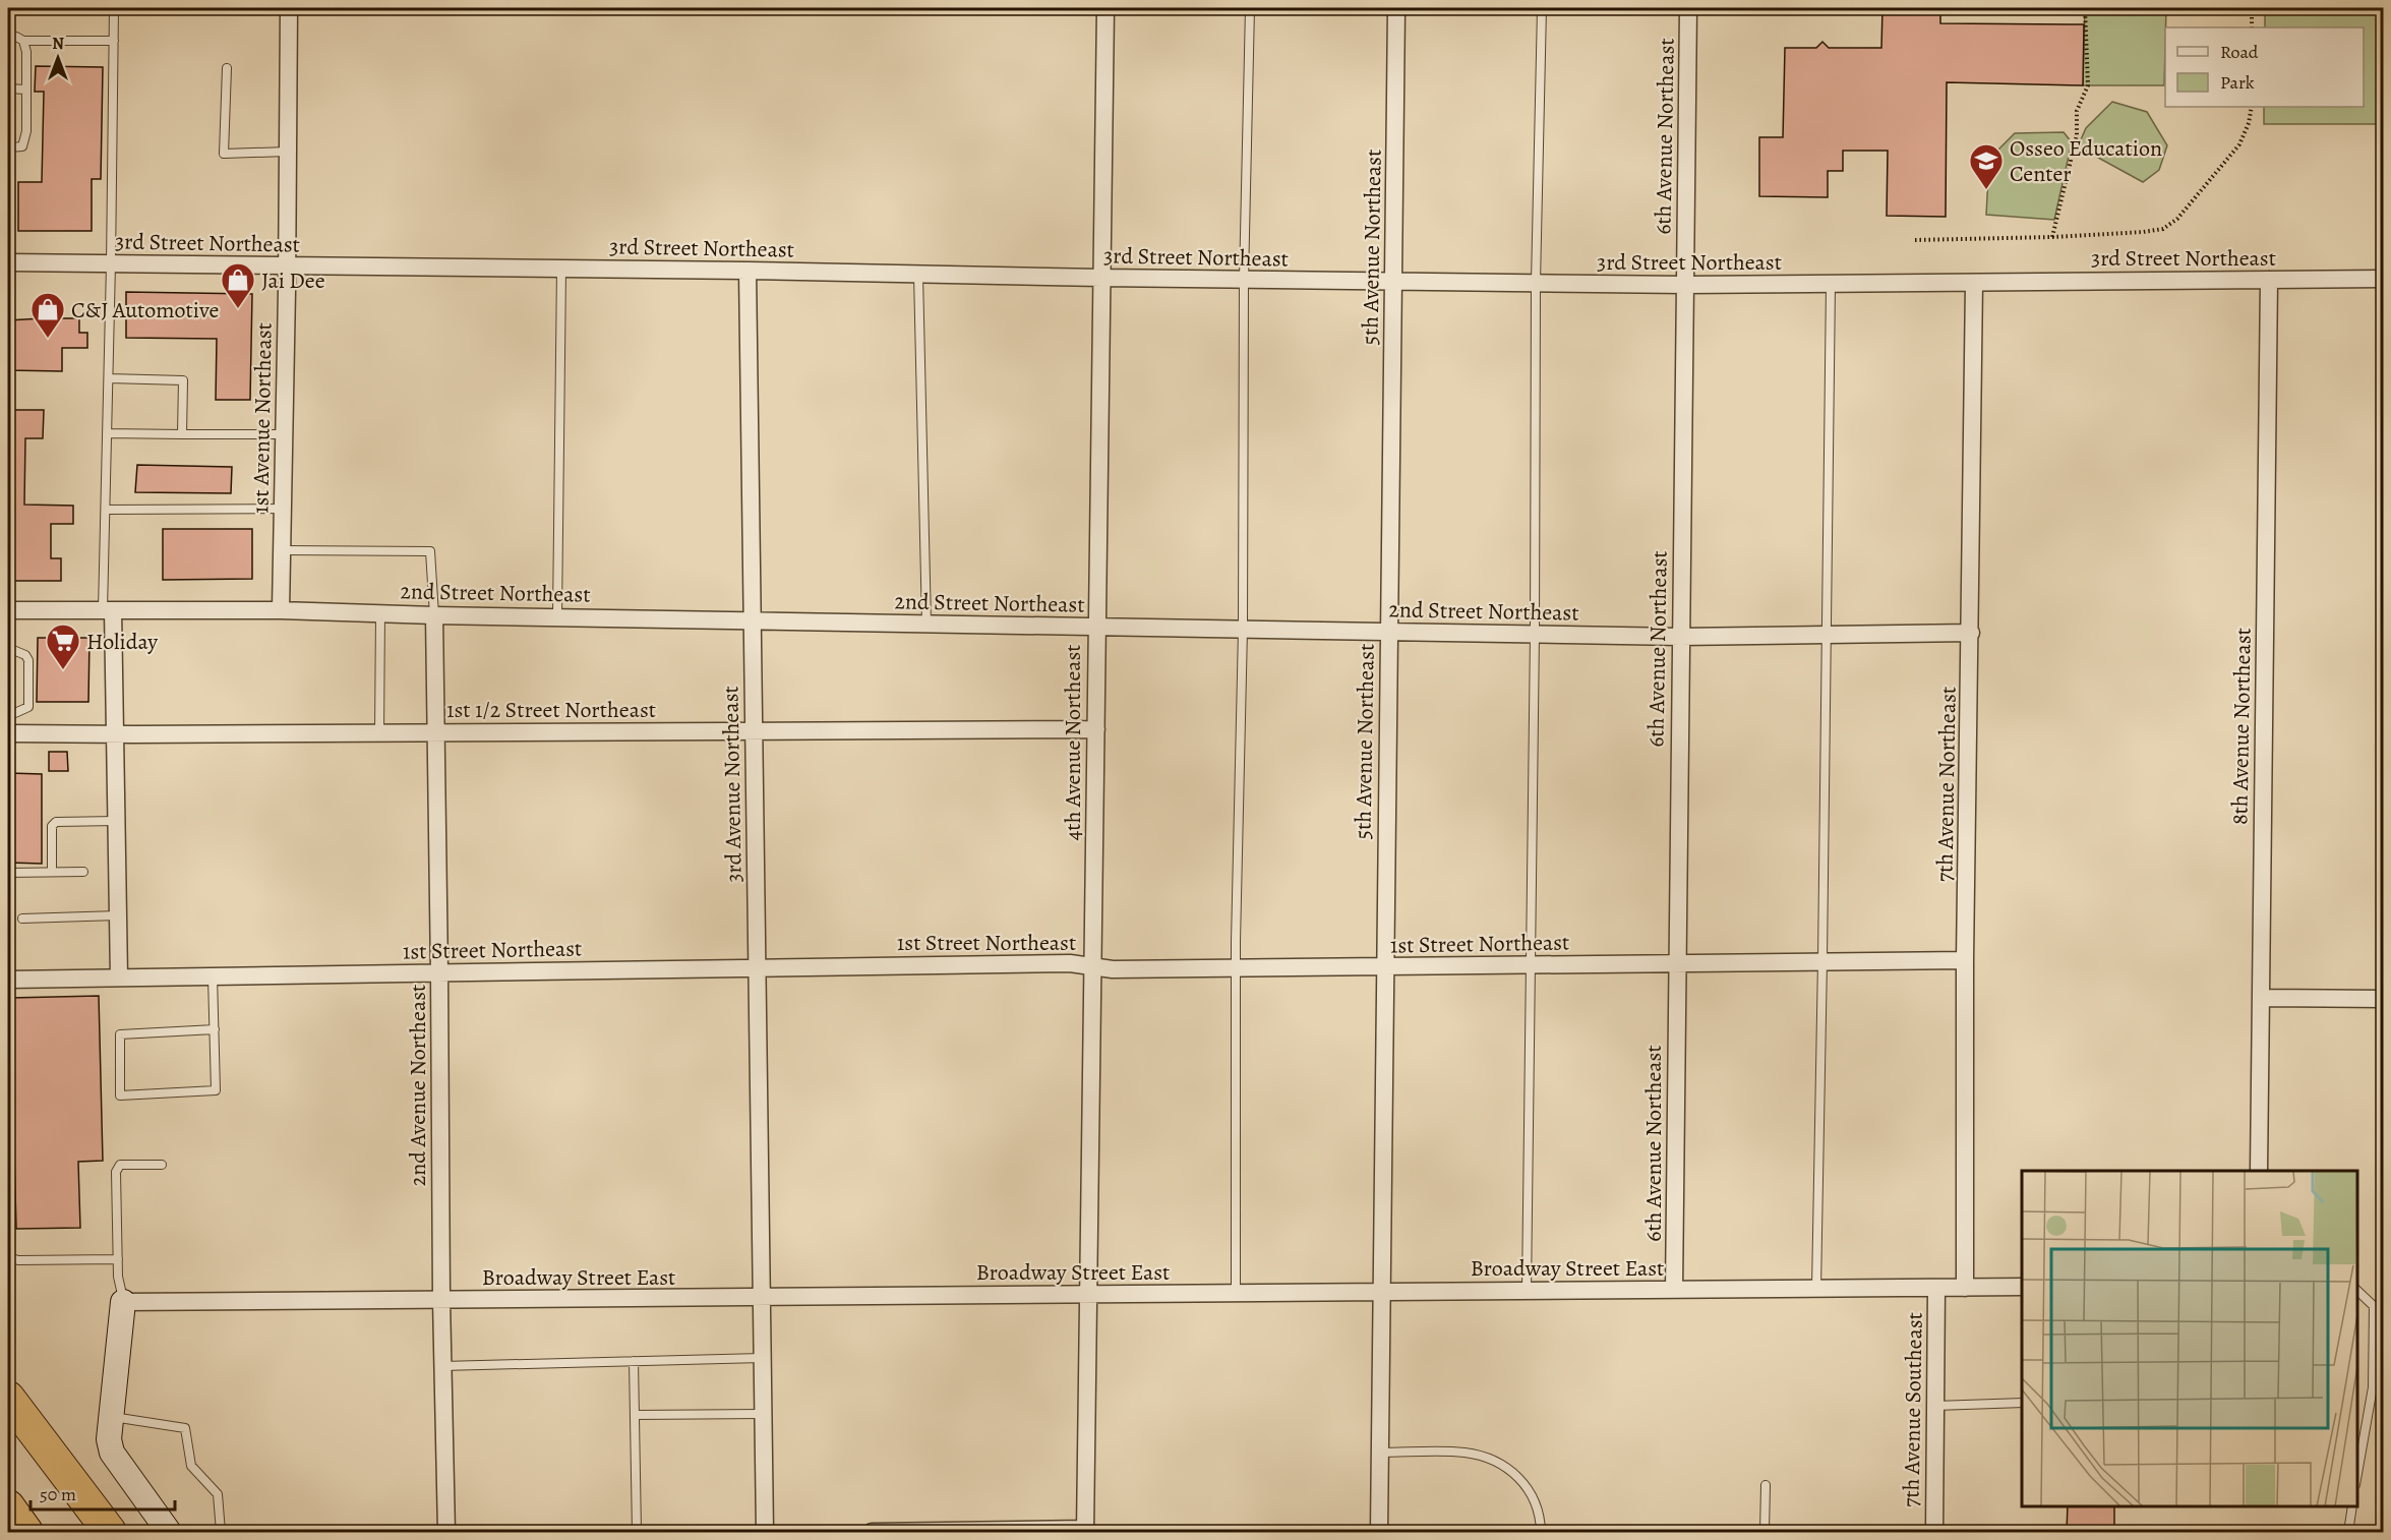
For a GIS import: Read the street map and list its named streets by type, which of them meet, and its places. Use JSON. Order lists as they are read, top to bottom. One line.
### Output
{"streets":{"street":["6th Avenue Northeast","3rd Street Northeast","5th Avenue Northeast","1st Avenue Northeast","2nd Street Northeast","1st 1/2 Street Northeast","8th Avenue Northeast","4th Avenue Northeast","3rd Avenue Northeast","7th Avenue Northeast","1st Street Northeast","2nd Avenue Northeast","Broadway Street East","7th Avenue Southeast"]},"crossings":[["6th Avenue Northeast","3rd Street Northeast"],["6th Avenue Northeast","2nd Street Northeast"],["6th Avenue Northeast","1st Street Northeast"],["6th Avenue Northeast","Broadway Street East"],["3rd Street Northeast","5th Avenue Northeast"],["3rd Street Northeast","1st Avenue Northeast"],["3rd Street Northeast","8th Avenue Northeast"],["3rd Street Northeast","4th Avenue Northeast"],["3rd Street Northeast","3rd Avenue Northeast"],["3rd Street Northeast","7th Avenue Northeast"],["5th Avenue Northeast","2nd Street Northeast"],["5th Avenue Northeast","1st Street Northeast"],["5th Avenue Northeast","Broadway Street East"],["1st Avenue Northeast","2nd Street Northeast"],["2nd Street Northeast","4th Avenue Northeast"],["2nd Street Northeast","3rd Avenue Northeast"],["2nd Street Northeast","7th Avenue Northeast"],["2nd Street Northeast","2nd Avenue Northeast"],["1st 1/2 Street Northeast","4th Avenue Northeast"],["1st 1/2 Street Northeast","3rd Avenue Northeast"],["1st 1/2 Street Northeast","2nd Avenue Northeast"],["4th Avenue Northeast","1st Street Northeast"],["4th Avenue Northeast","Broadway Street East"],["3rd Avenue Northeast","1st Street Northeast"],["3rd Avenue Northeast","Broadway Street East"],["7th Avenue Northeast","1st Street Northeast"],["7th Avenue Northeast","Broadway Street East"],["1st Street Northeast","2nd Avenue Northeast"],["2nd Avenue Northeast","Broadway Street East"],["Broadway Street East","7th Avenue Southeast"]],"places":{"school or university":["Osseo Education Center"],"shop":["Jai Dee","C&J Automotive"],"supermarket":["Holiday"]},"legend":["Road","Park"],"scale_bar":"50 m","north":"top"}
